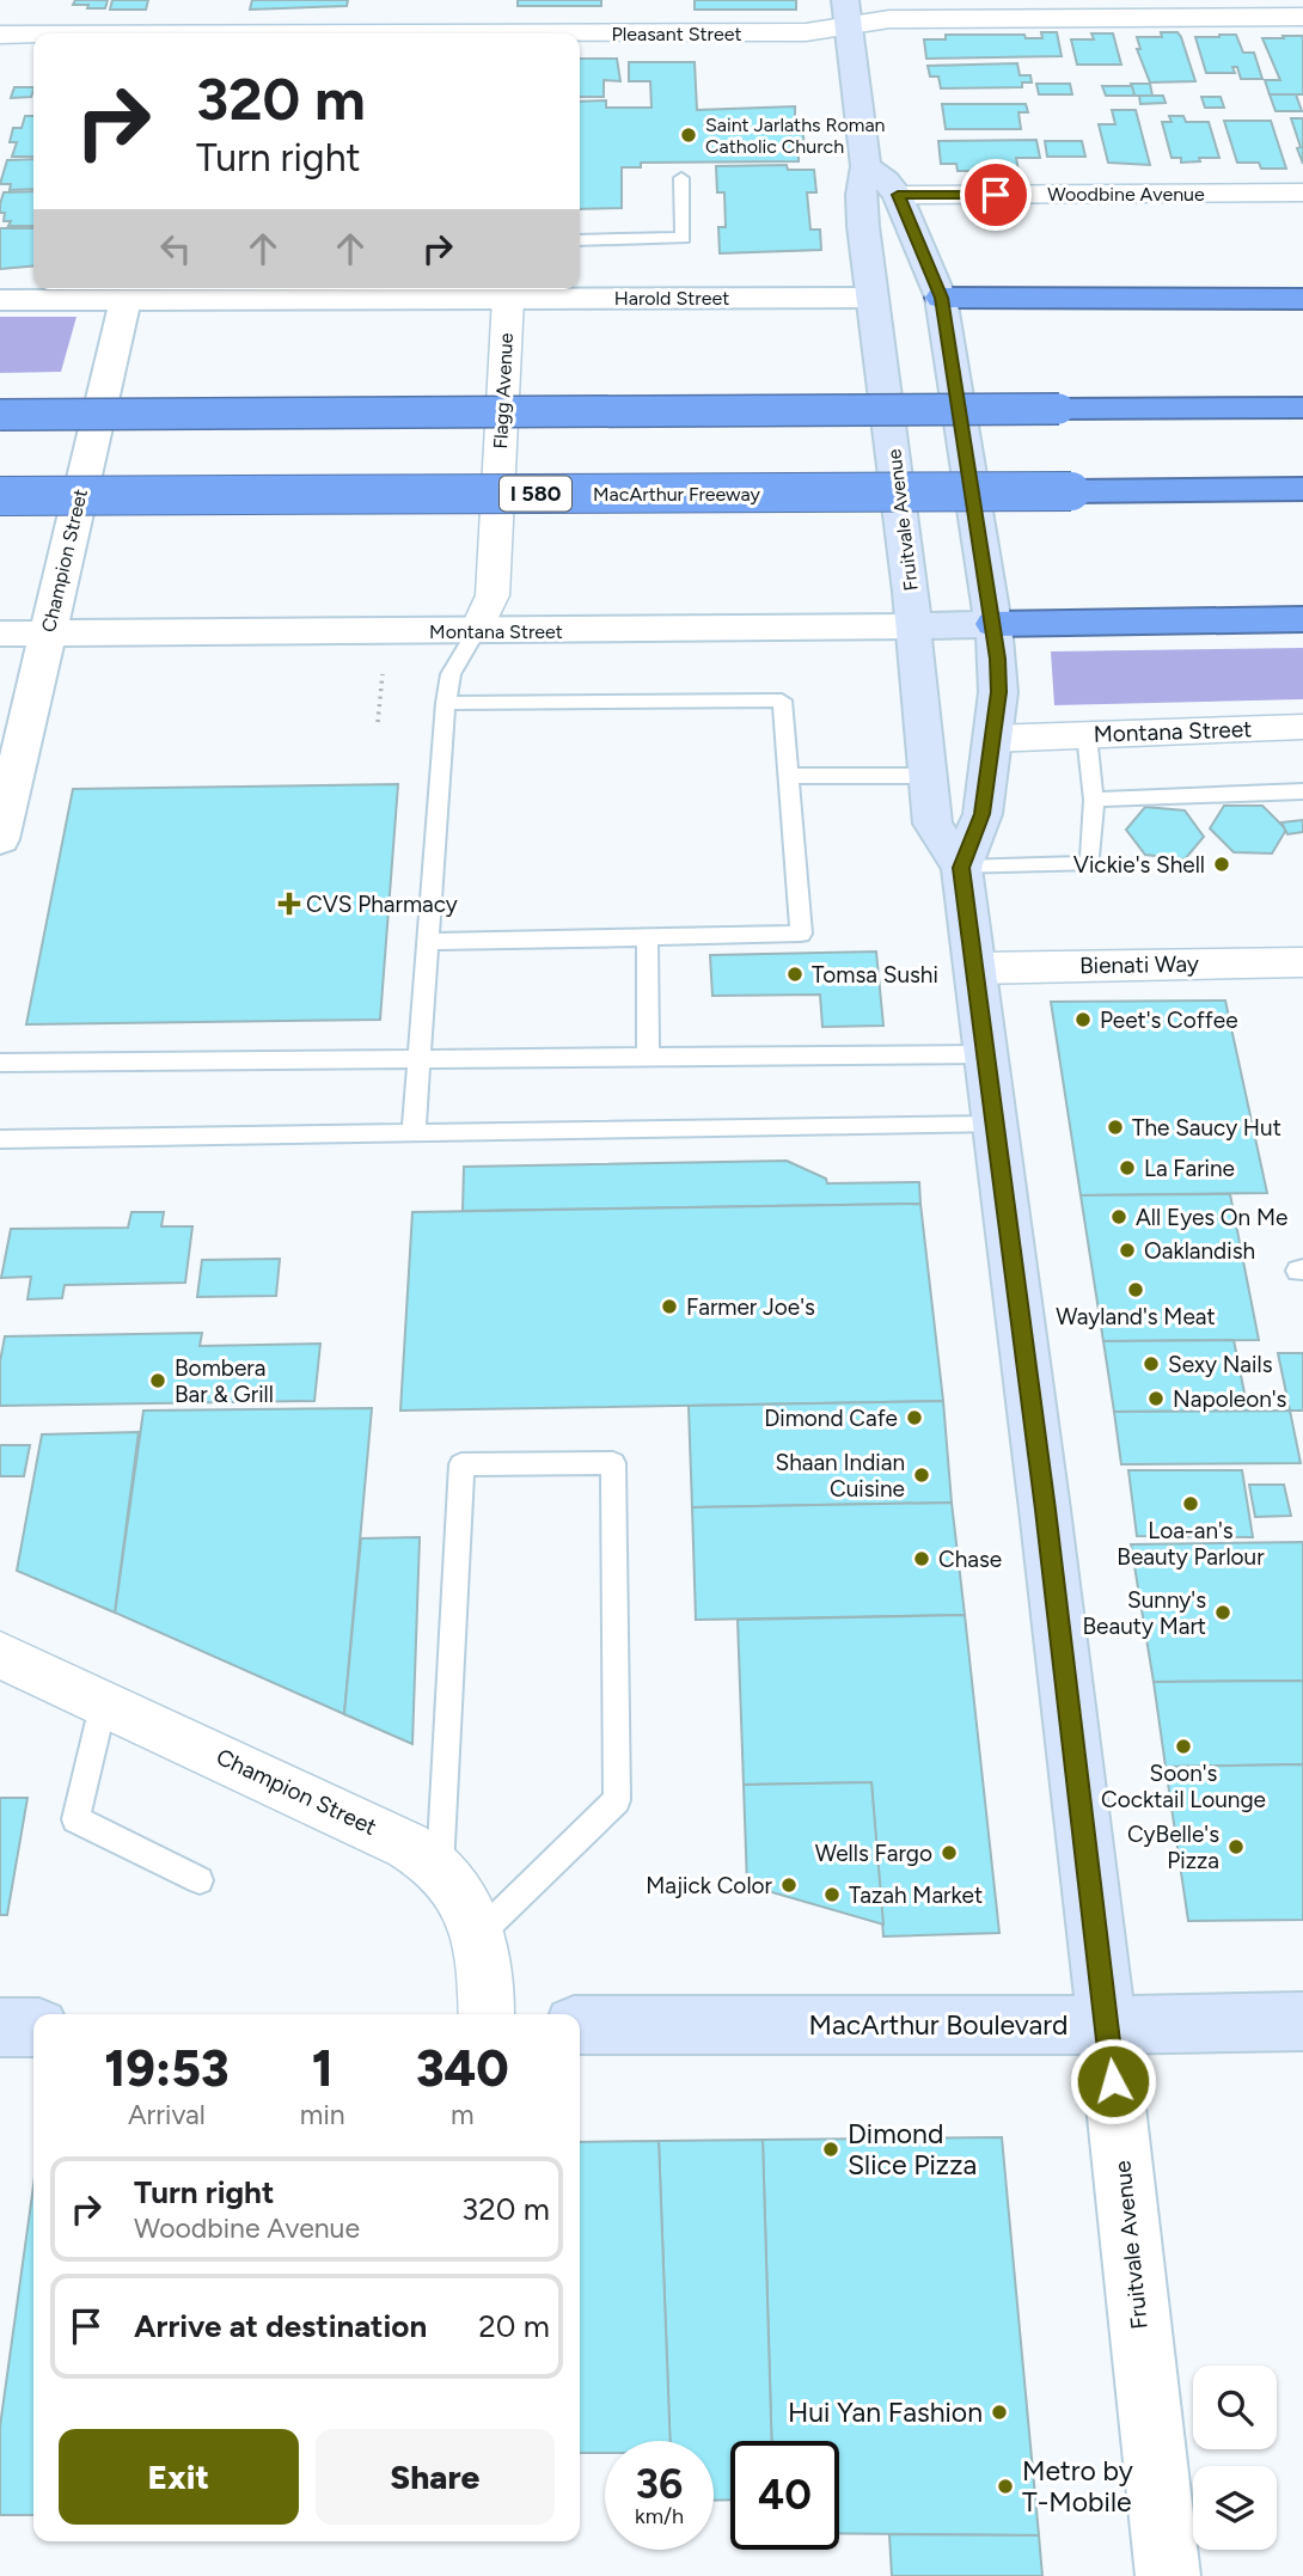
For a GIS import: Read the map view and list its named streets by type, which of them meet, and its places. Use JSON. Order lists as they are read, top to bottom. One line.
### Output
{"streets":{"highway":["I 580","MacArthur Freeway"],"main road":["Fruitvale Avenue","Montana Street","MacArthur Boulevard"],"street":["Pleasant Street","Woodbine Avenue","Harold Street","Flagg Avenue","Champion Street","Bienati Way"]},"crossings":[["Pleasant Street","Fruitvale Avenue"],["Woodbine Avenue","Fruitvale Avenue"],["Harold Street","Flagg Avenue"],["Harold Street","Fruitvale Avenue"],["Harold Street","Champion Street"],["Flagg Avenue","Montana Street"],["Fruitvale Avenue","Montana Street"],["Fruitvale Avenue","Bienati Way"],["Fruitvale Avenue","MacArthur Boulevard"],["Champion Street","Montana Street"]],"places":{"other":["Saint Jarlaths Roman Catholic Church","Vickie's Shell","Tomsa Sushi","Peet's Coffee","The Saucy Hut","La Farine","All Eyes On Me","Oaklandish","Wayland's Meat","Farmer Joe's","Sexy Nails","Bombera Bar & Grill","Napoleon's","Dimond Cafe","Shaan Indian Cuisine","Loa-an's Beauty Parlour","Chase","Sunny's Beauty Mart","Soon's Cocktail Lounge","CyBelle's Pizza","Wells Fargo","Majick Color","Tazah Market","Dimond Slice Pizza","Hui Yan Fashion","Metro by T-Mobile"],"health":["CVS Pharmacy"]},"page":{"turn":["320 m","Turn right"],"eta":["19:53","Arrival","1","min","340","m"],"list":[{"name":"Turn right","note":"Woodbine Avenue","value":"320 m"},{"name":"Arrive at destination","value":"20 m"}],"buttons":["Exit","Share"],"speed":"36 km/h","limit":"40"}}
